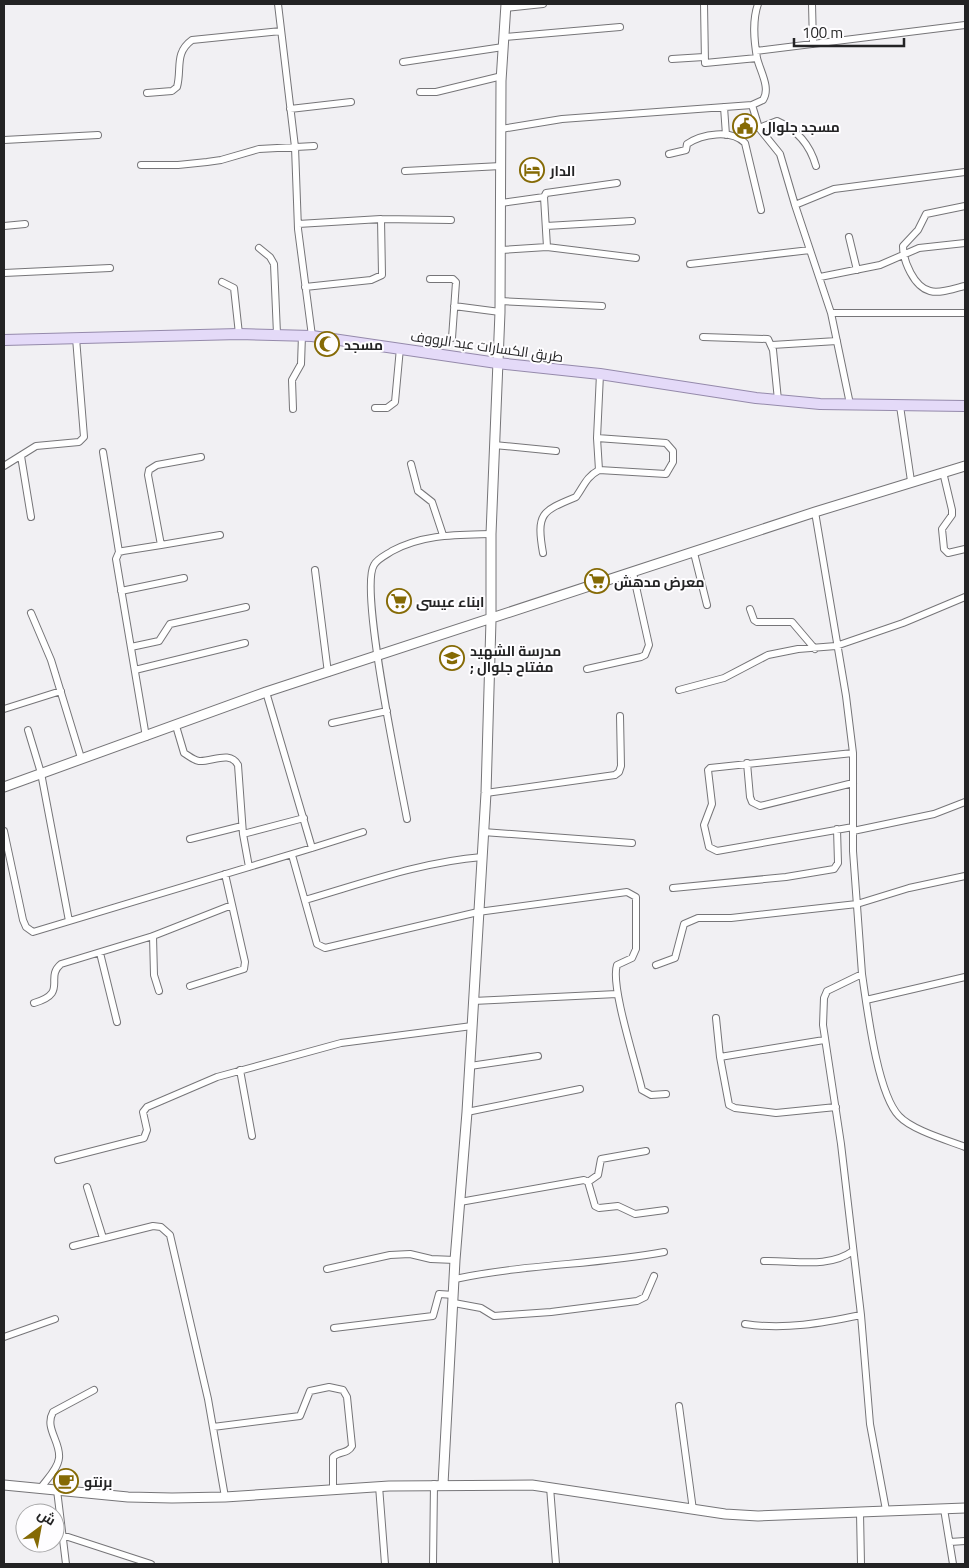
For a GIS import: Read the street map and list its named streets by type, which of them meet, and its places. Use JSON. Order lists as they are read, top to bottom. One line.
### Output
{"streets":{"main road":["طريق الكسارات عبد الرووف"]},"places":{"public building":["مسجد جلوال"],"hotel":["الدار"],"mosque":["مسجد"],"supermarket":["معرض مدهش","ابناء عيسى"],"school or university":["مدرسة الشهيد ; مفتاح جلوال"],"cafe":["برنتو"]},"scale_bar":"100 m","north":"top right"}
